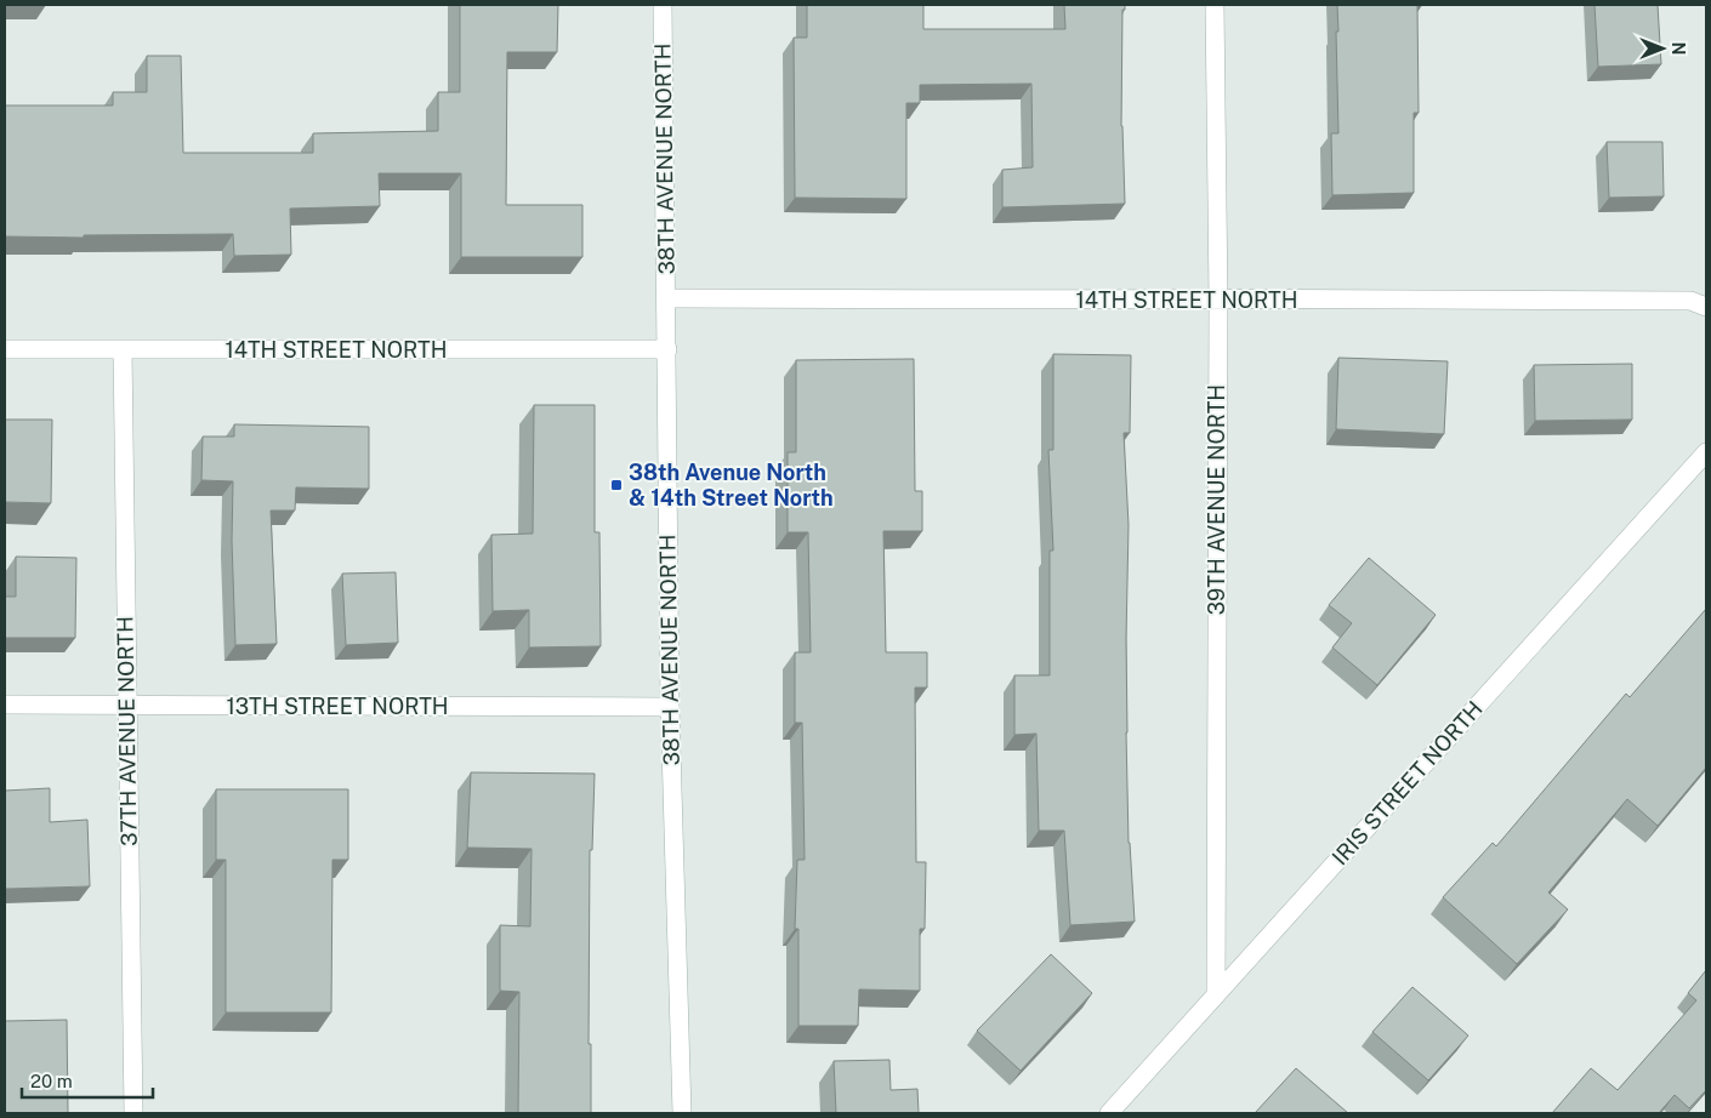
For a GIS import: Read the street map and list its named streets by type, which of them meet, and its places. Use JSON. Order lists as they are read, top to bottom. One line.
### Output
{"streets":{"street":["38TH AVENUE NORTH","14TH STREET NORTH","39TH AVENUE NORTH","13TH STREET NORTH","37TH AVENUE NORTH","IRIS STREET NORTH"]},"crossings":[["38TH AVENUE NORTH","14TH STREET NORTH"],["38TH AVENUE NORTH","13TH STREET NORTH"],["14TH STREET NORTH","39TH AVENUE NORTH"],["14TH STREET NORTH","37TH AVENUE NORTH"],["39TH AVENUE NORTH","IRIS STREET NORTH"],["13TH STREET NORTH","37TH AVENUE NORTH"]],"places":{"transit":["38th Avenue North & 14th Street North"]},"scale_bar":"20 m","north":"right"}
